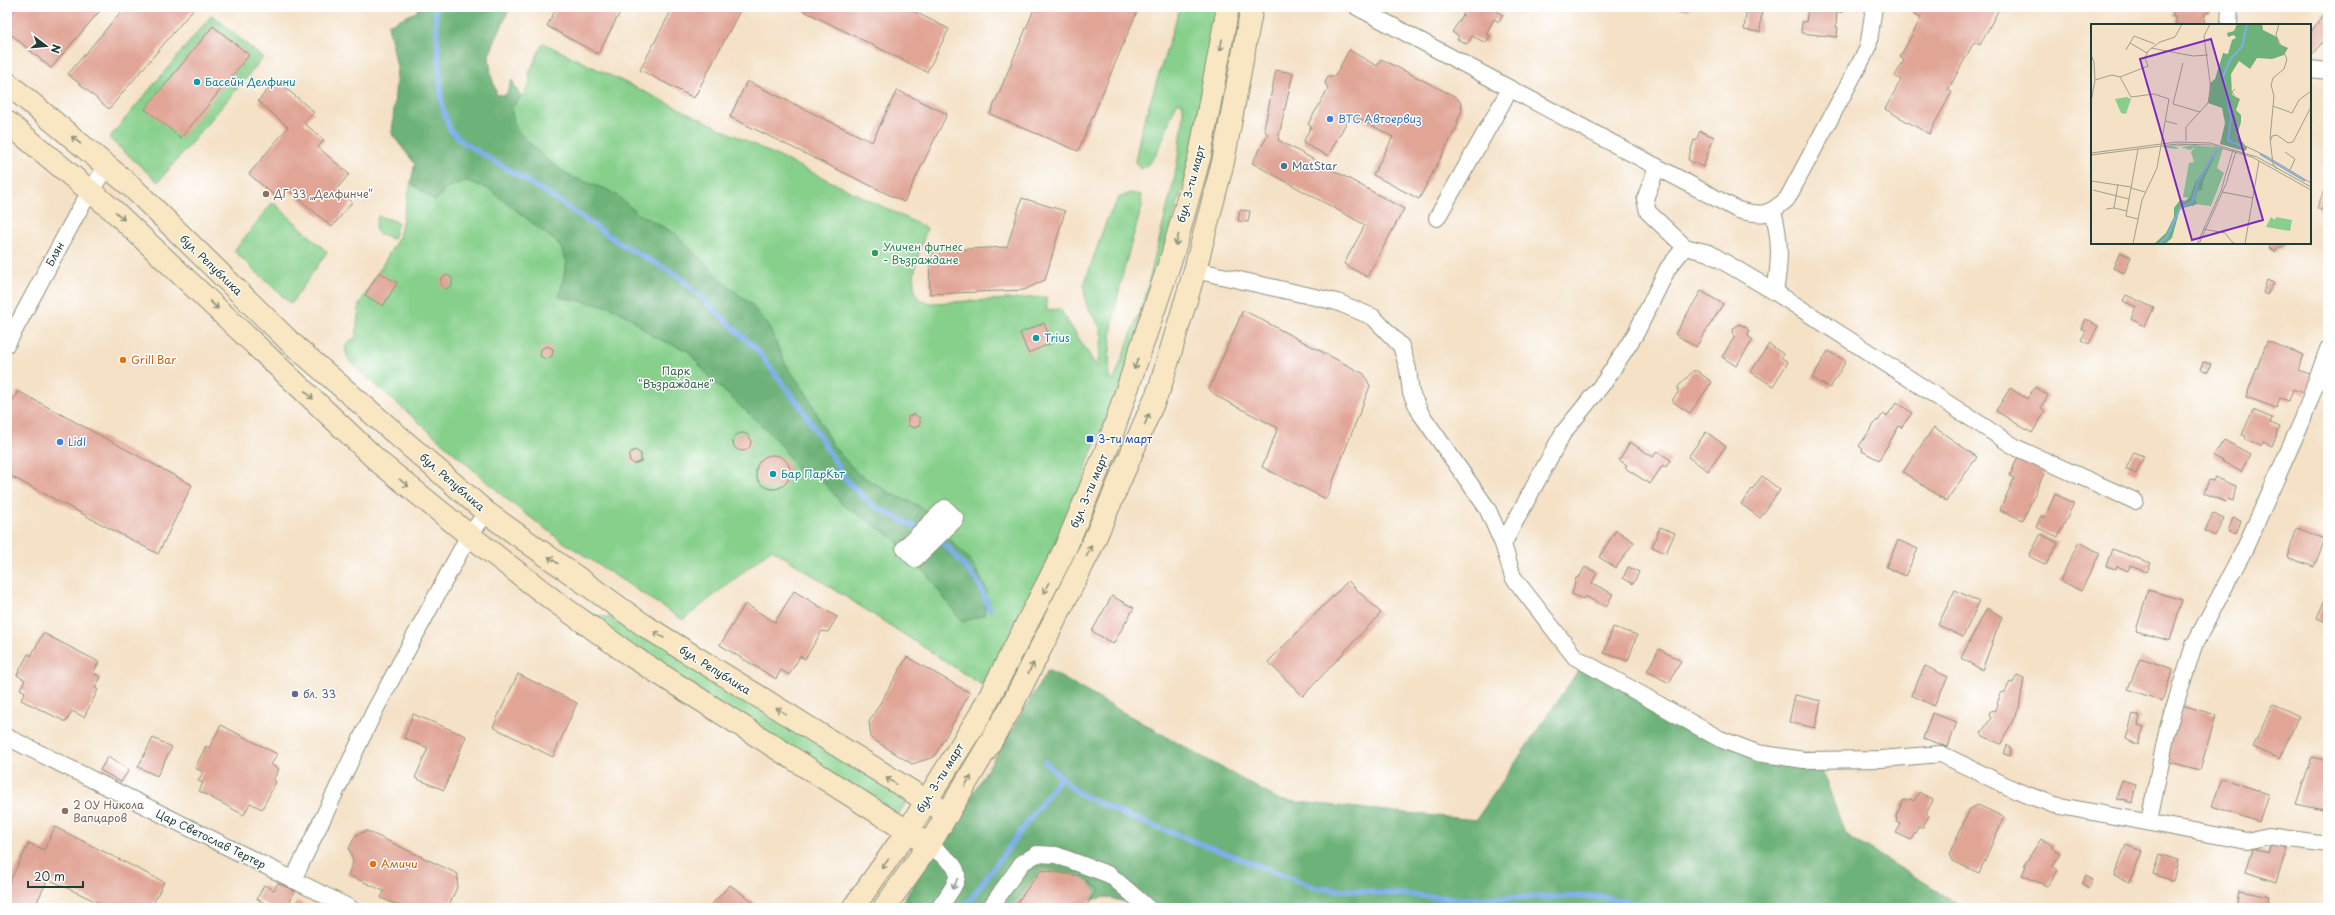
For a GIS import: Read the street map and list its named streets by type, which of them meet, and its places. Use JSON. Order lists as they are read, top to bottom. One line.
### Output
{"streets":{"street":["бул. 3-ти март","Блян","бул. Република","Цар Светослав Тертер"]},"crossings":[["бул. 3-ти март","бул. Република"],["Блян","бул. Република"]],"parks":["Парк \"Възраждане\""],"places":{"other":["Басейн Делфини","ВТС Автоервиз","MatStar","ДГ 33 „Делфинче“","Уличен фитнес - Възраждане","Trius","Grill Bar","Lidl","Бар ПарКът","бл. 33","2 ОУ Никола Вапцаров","Амичи"],"transit":["3-ти март"]},"scale_bar":"20 m","north":"right"}
